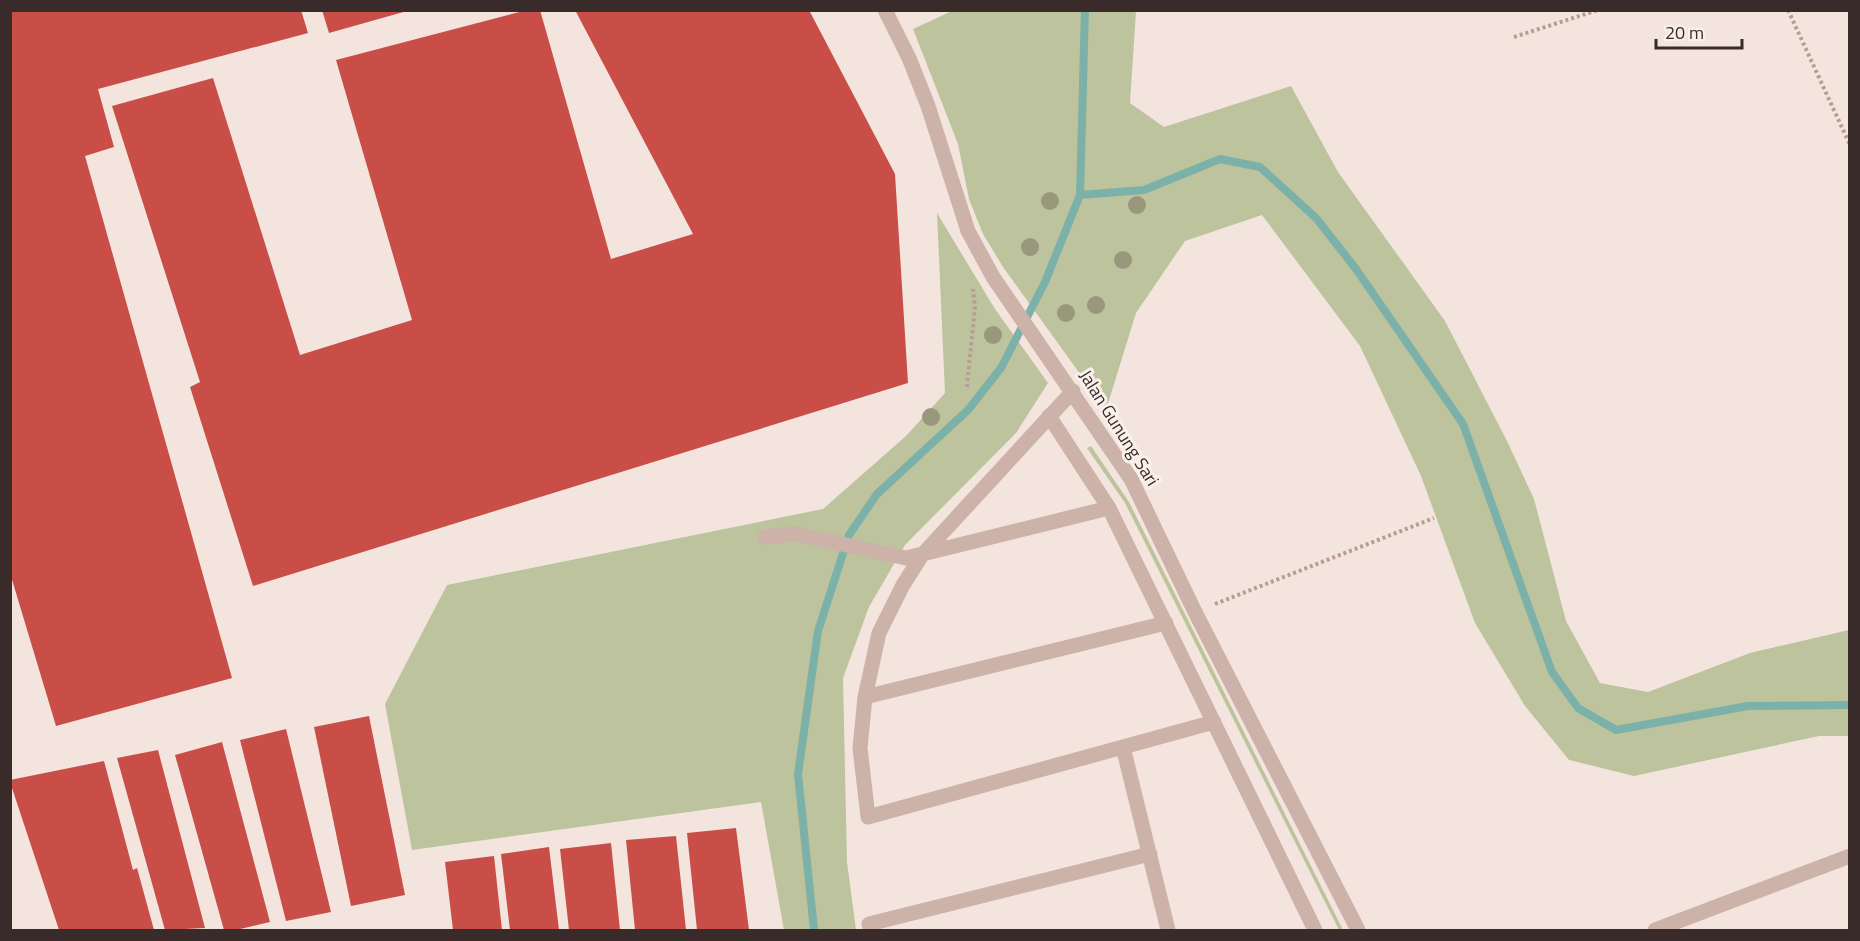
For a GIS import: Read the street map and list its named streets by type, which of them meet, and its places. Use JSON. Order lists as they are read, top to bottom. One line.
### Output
{"streets":{"street":["Jalan Gunung Sari"]},"scale_bar":"20 m"}
